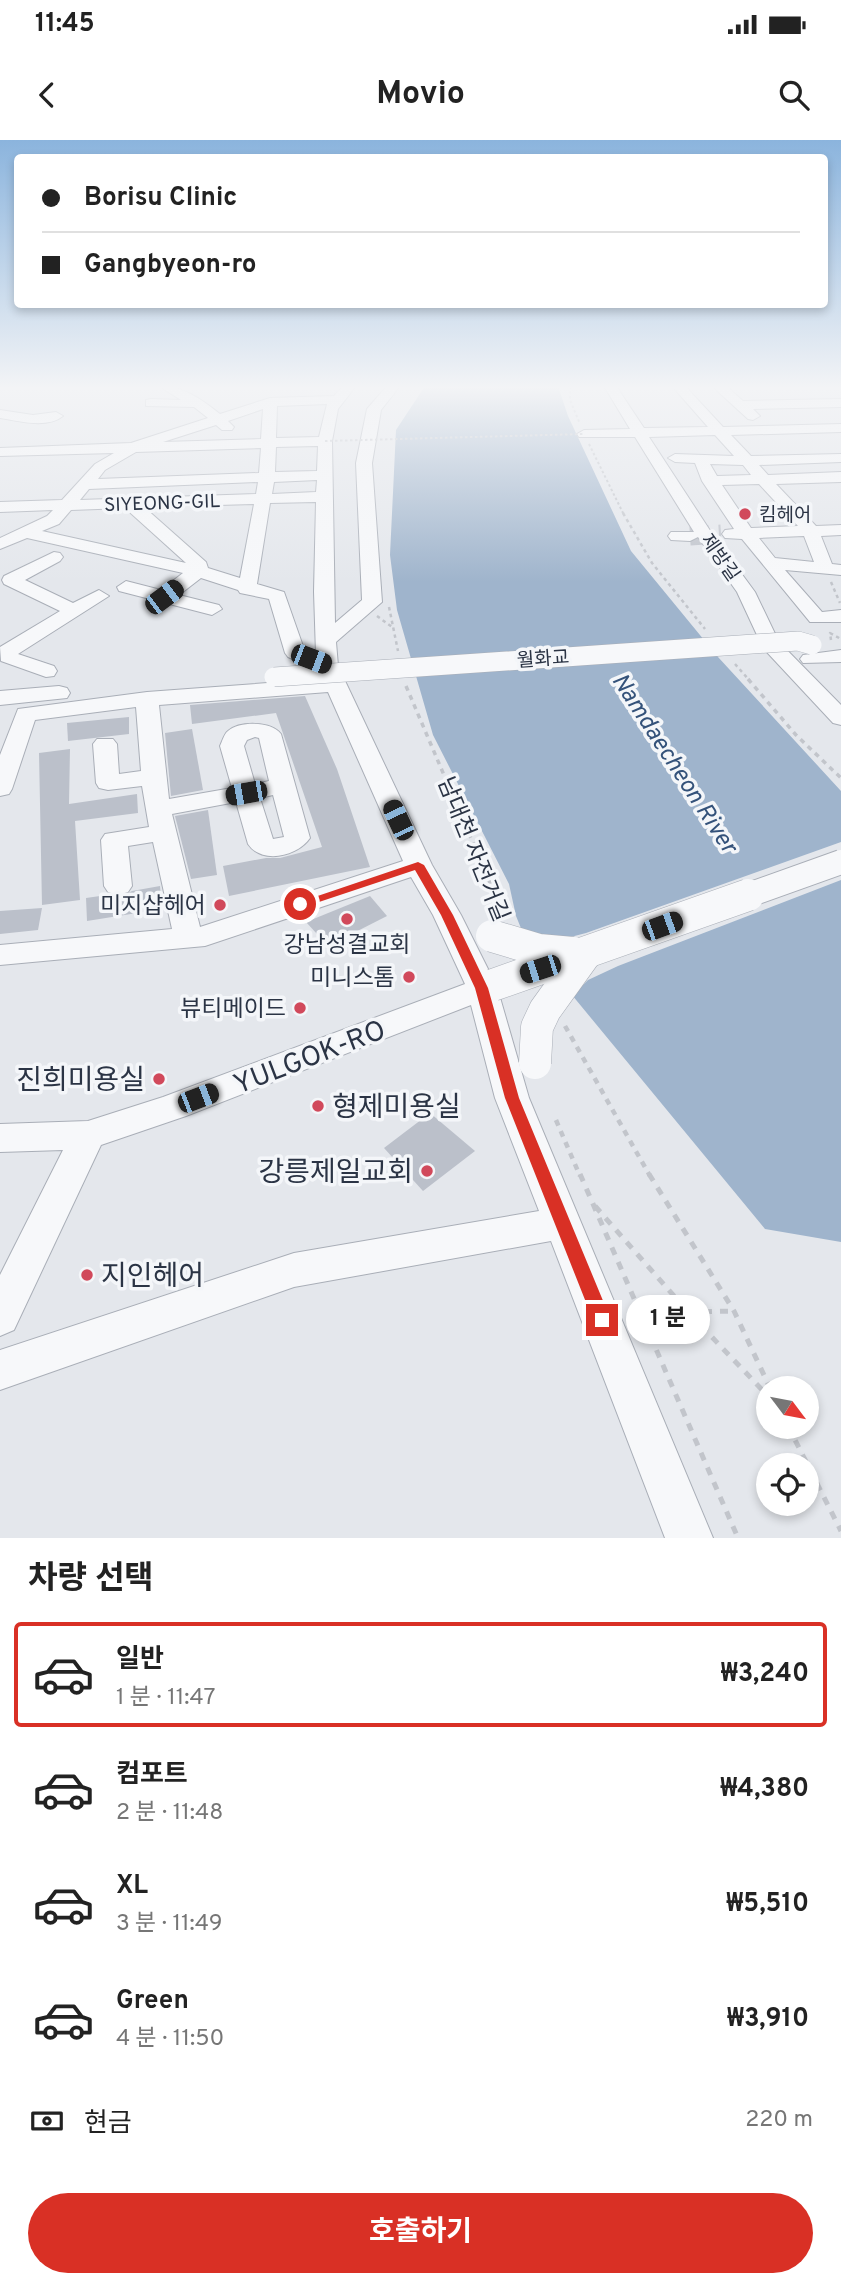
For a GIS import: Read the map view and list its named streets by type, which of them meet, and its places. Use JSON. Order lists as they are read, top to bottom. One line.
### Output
{"streets":{"street":["SIYEONG-GIL","제방길","월화교","YULGOK-RO"],"path":["남대천 자전거길"]},"water":["Namdaecheon River"],"places":["킴헤어","미지샵헤어","강남성결교회","미니스톰","뷰티메이드","진희미용실","형제미용실","강릉제일교회","지인헤어"],"north":"bottom right","page":{"status":"11:45","header":"Movio","banner":["Borisu Clinic","Gangbyeon-ro"],"bubble":"1 분","heading":"차량 선택","list":[{"name":"일반","note":"1 분 · 11:47","value":"₩3,240"},{"name":"컴포트","note":"2 분 · 11:48","value":"₩4,380"},{"name":"XL","note":"3 분 · 11:49","value":"₩5,510"},{"name":"Green","note":"4 분 · 11:50","value":"₩3,910"}],"pay":["현금","220 m"],"buttons":"호출하기"}}
